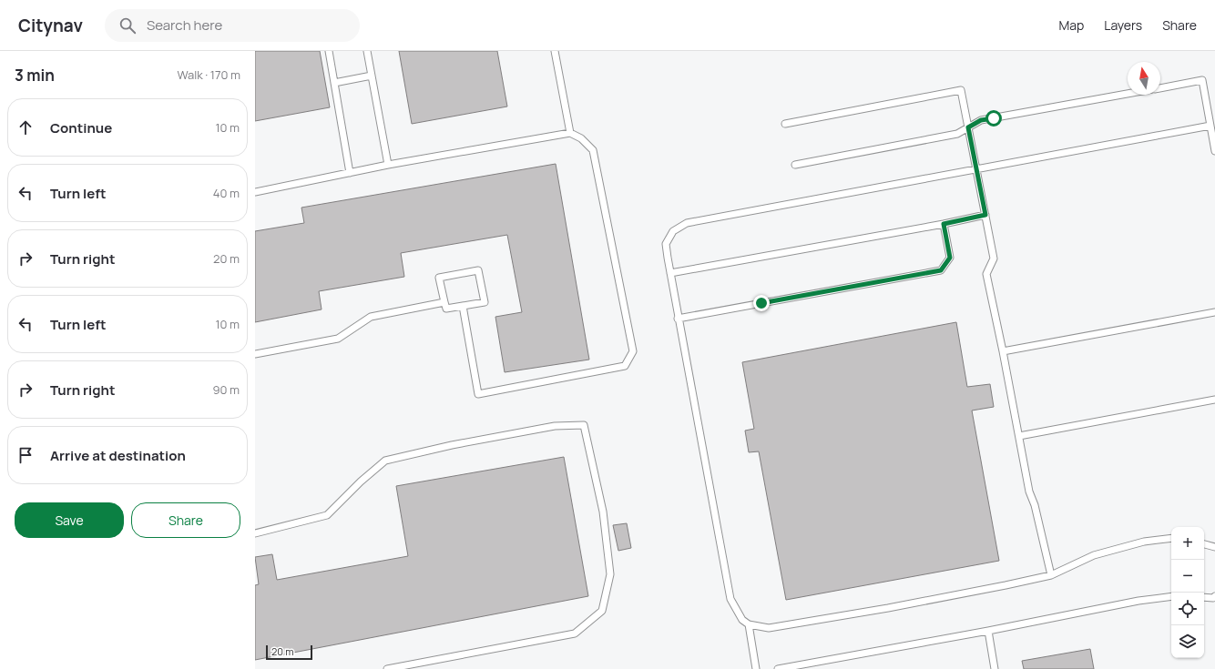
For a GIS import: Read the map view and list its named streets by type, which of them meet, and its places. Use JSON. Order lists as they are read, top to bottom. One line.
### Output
{"scale_bar":"20 m","north":"top","page":{"header":"Citynav","search":"Search here","nav":["Map","Layers","Share"],"heading":["3 min","Walk · 170 m"],"list":[["Continue","10 m"],["Turn left","40 m"],["Turn right","20 m"],["Turn left","10 m"],["Turn right","90 m"],"Arrive at destination"],"buttons":["Save","Share"],"map_buttons":["+","−"],"scale":"20 m"}}
